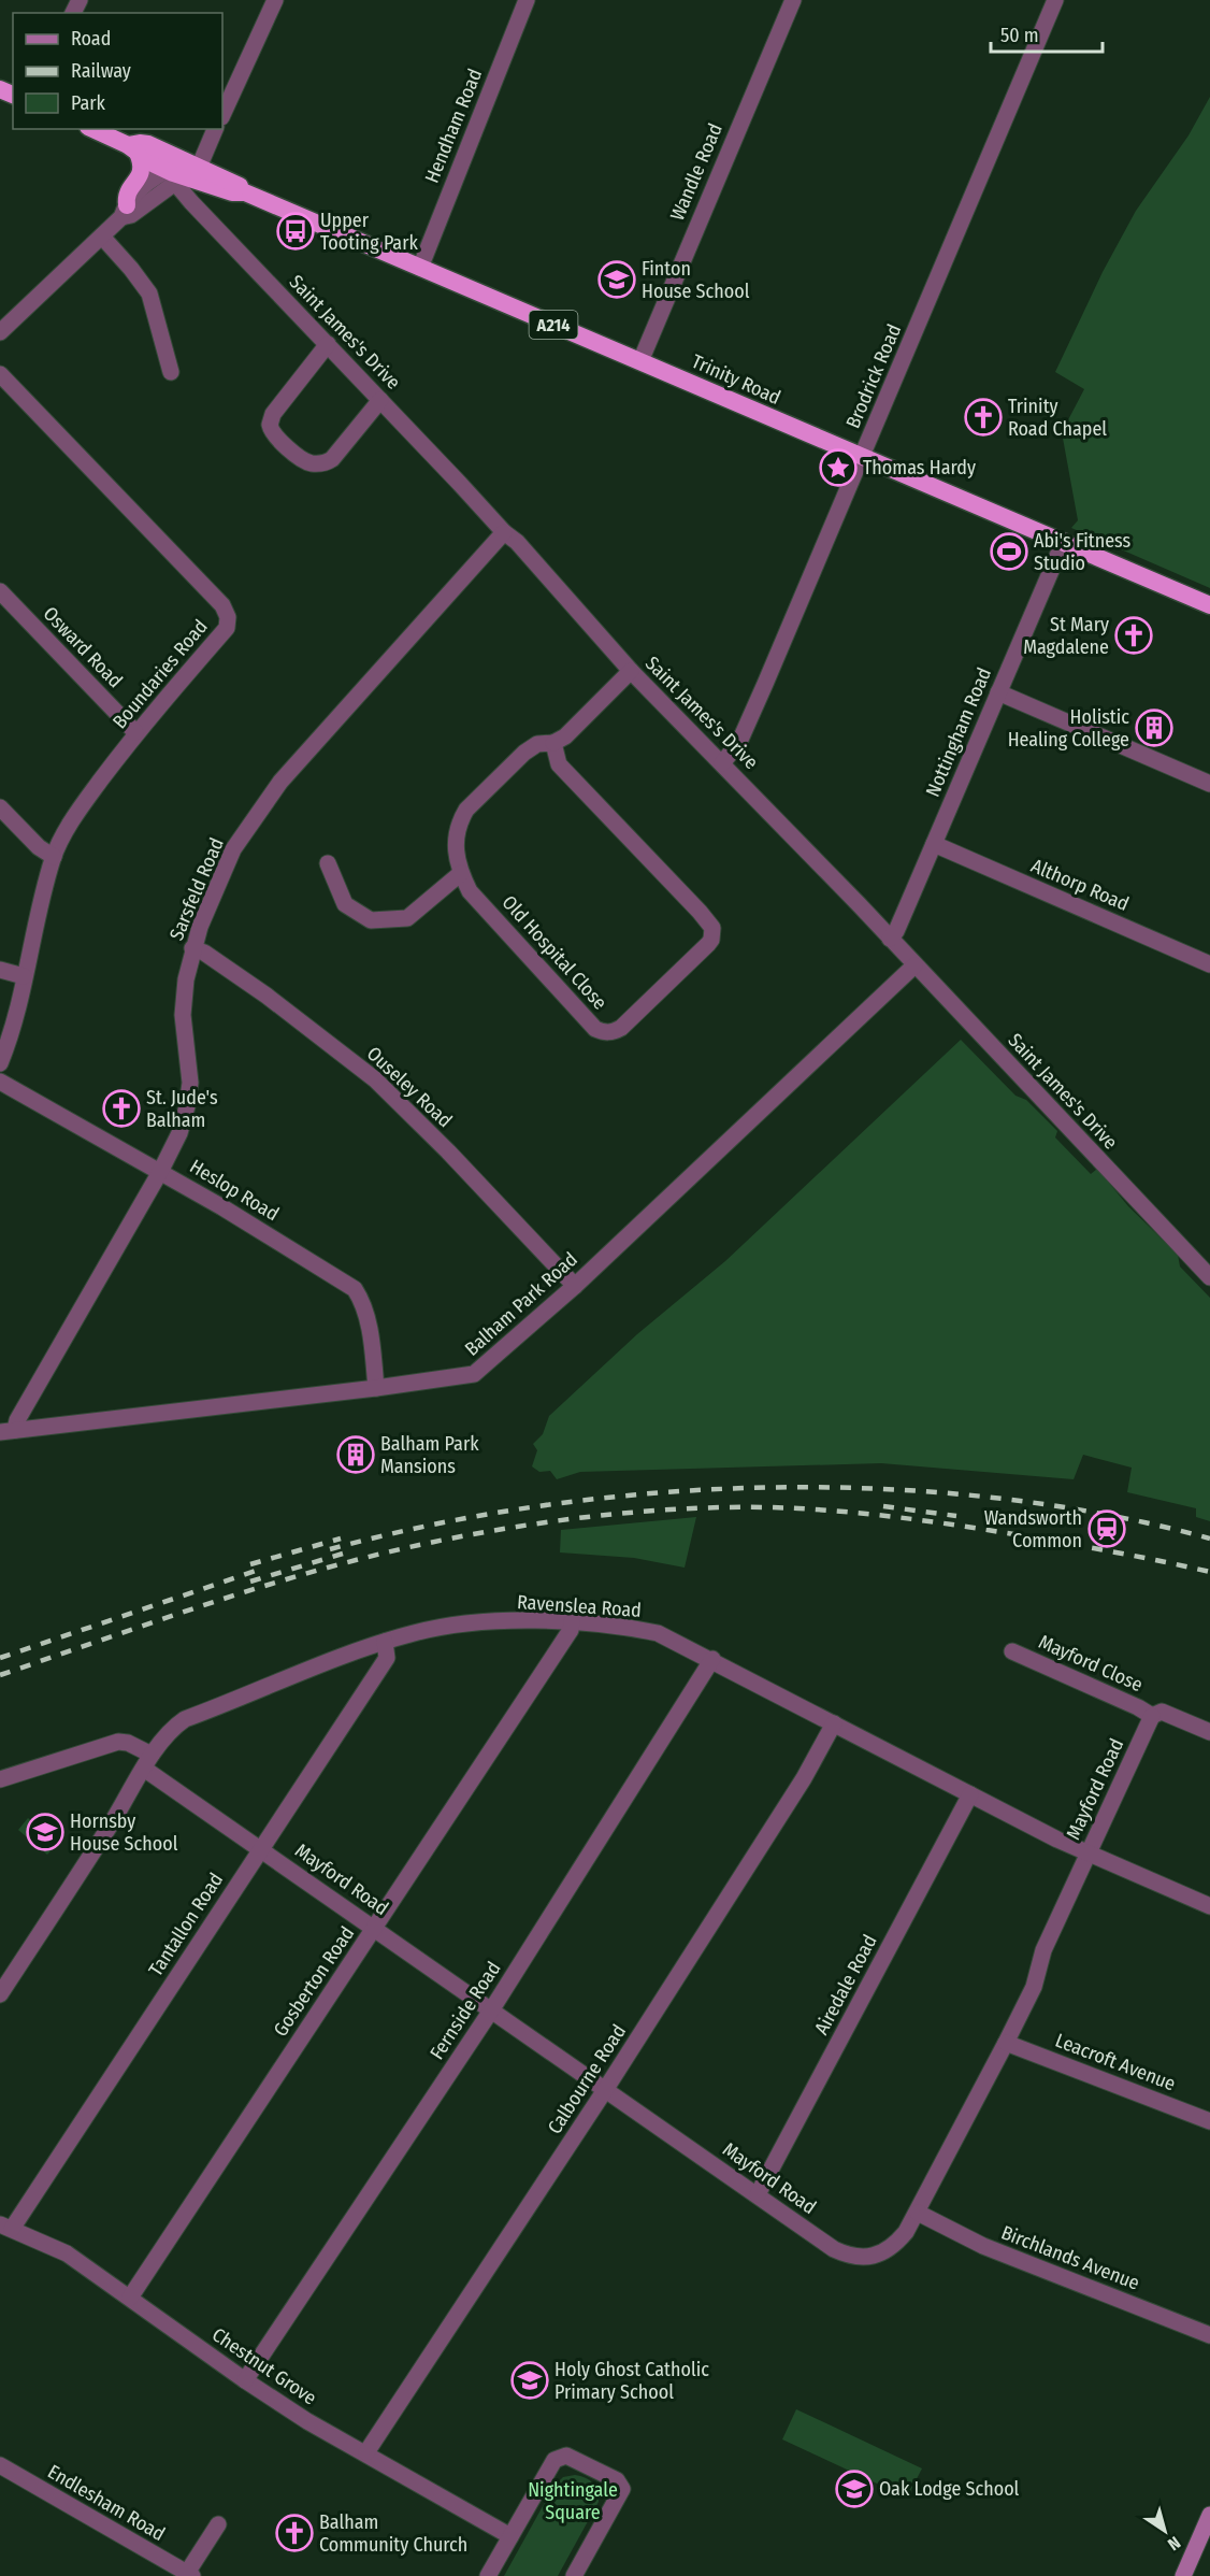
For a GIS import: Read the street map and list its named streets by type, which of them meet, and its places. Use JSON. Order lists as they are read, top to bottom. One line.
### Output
{"streets":{"highway":["A214","Trinity Road"],"street":["Hendham Road","Wandle Road","Saint James's Drive","Brodrick Road","Osward Road","Boundaries Road","Nottingham Road","Althorp Road","Sarsfeld Road","Old Hospital Close","Ouseley Road","Heslop Road","Balham Park Road","Ravenslea Road","Mayford Close","Mayford Road","Tantallon Road","Gosberton Road","Airedale Road","Fernside Road","Leacroft Avenue","Calbourne Road","Birchlands Avenue","Chestnut Grove","Endlesham Road"]},"crossings":[["Hendham Road","Trinity Road"],["Wandle Road","Trinity Road"],["Saint James's Drive","Brodrick Road"],["Saint James's Drive","Trinity Road"],["Saint James's Drive","Nottingham Road"],["Saint James's Drive","Sarsfeld Road"],["Saint James's Drive","Old Hospital Close"],["Saint James's Drive","Balham Park Road"],["Brodrick Road","Trinity Road"],["Trinity Road","Nottingham Road"],["Osward Road","Boundaries Road"],["Nottingham Road","Althorp Road"],["Sarsfeld Road","Ouseley Road"],["Sarsfeld Road","Heslop Road"],["Sarsfeld Road","Balham Park Road"],["Ouseley Road","Balham Park Road"],["Heslop Road","Balham Park Road"],["Ravenslea Road","Mayford Road"],["Ravenslea Road","Tantallon Road"],["Ravenslea Road","Gosberton Road"],["Ravenslea Road","Airedale Road"],["Ravenslea Road","Fernside Road"],["Ravenslea Road","Calbourne Road"],["Mayford Close","Mayford Road"],["Mayford Road","Tantallon Road"],["Mayford Road","Gosberton Road"],["Mayford Road","Airedale Road"],["Mayford Road","Fernside Road"],["Mayford Road","Leacroft Avenue"],["Mayford Road","Calbourne Road"],["Mayford Road","Birchlands Avenue"],["Tantallon Road","Chestnut Grove"],["Gosberton Road","Chestnut Grove"],["Fernside Road","Chestnut Grove"],["Calbourne Road","Chestnut Grove"]],"parks":["Nightingale Square"],"places":{"bus stop":["Upper Tooting Park"],"school or university":["Finton House School","Hornsby House School","Holy Ghost Catholic Primary School","Oak Lodge School"],"church":["Trinity Road Chapel","St Mary Magdalene","St. Jude's Balham","Balham Community Church"],"place":["Thomas Hardy"],"sports":["Abi's Fitness Studio"],"building":["Holistic Healing College","Balham Park Mansions"],"station":["Wandsworth Common"]},"legend":["Road","Railway","Park"],"scale_bar":"50 m","north":"bottom right"}
